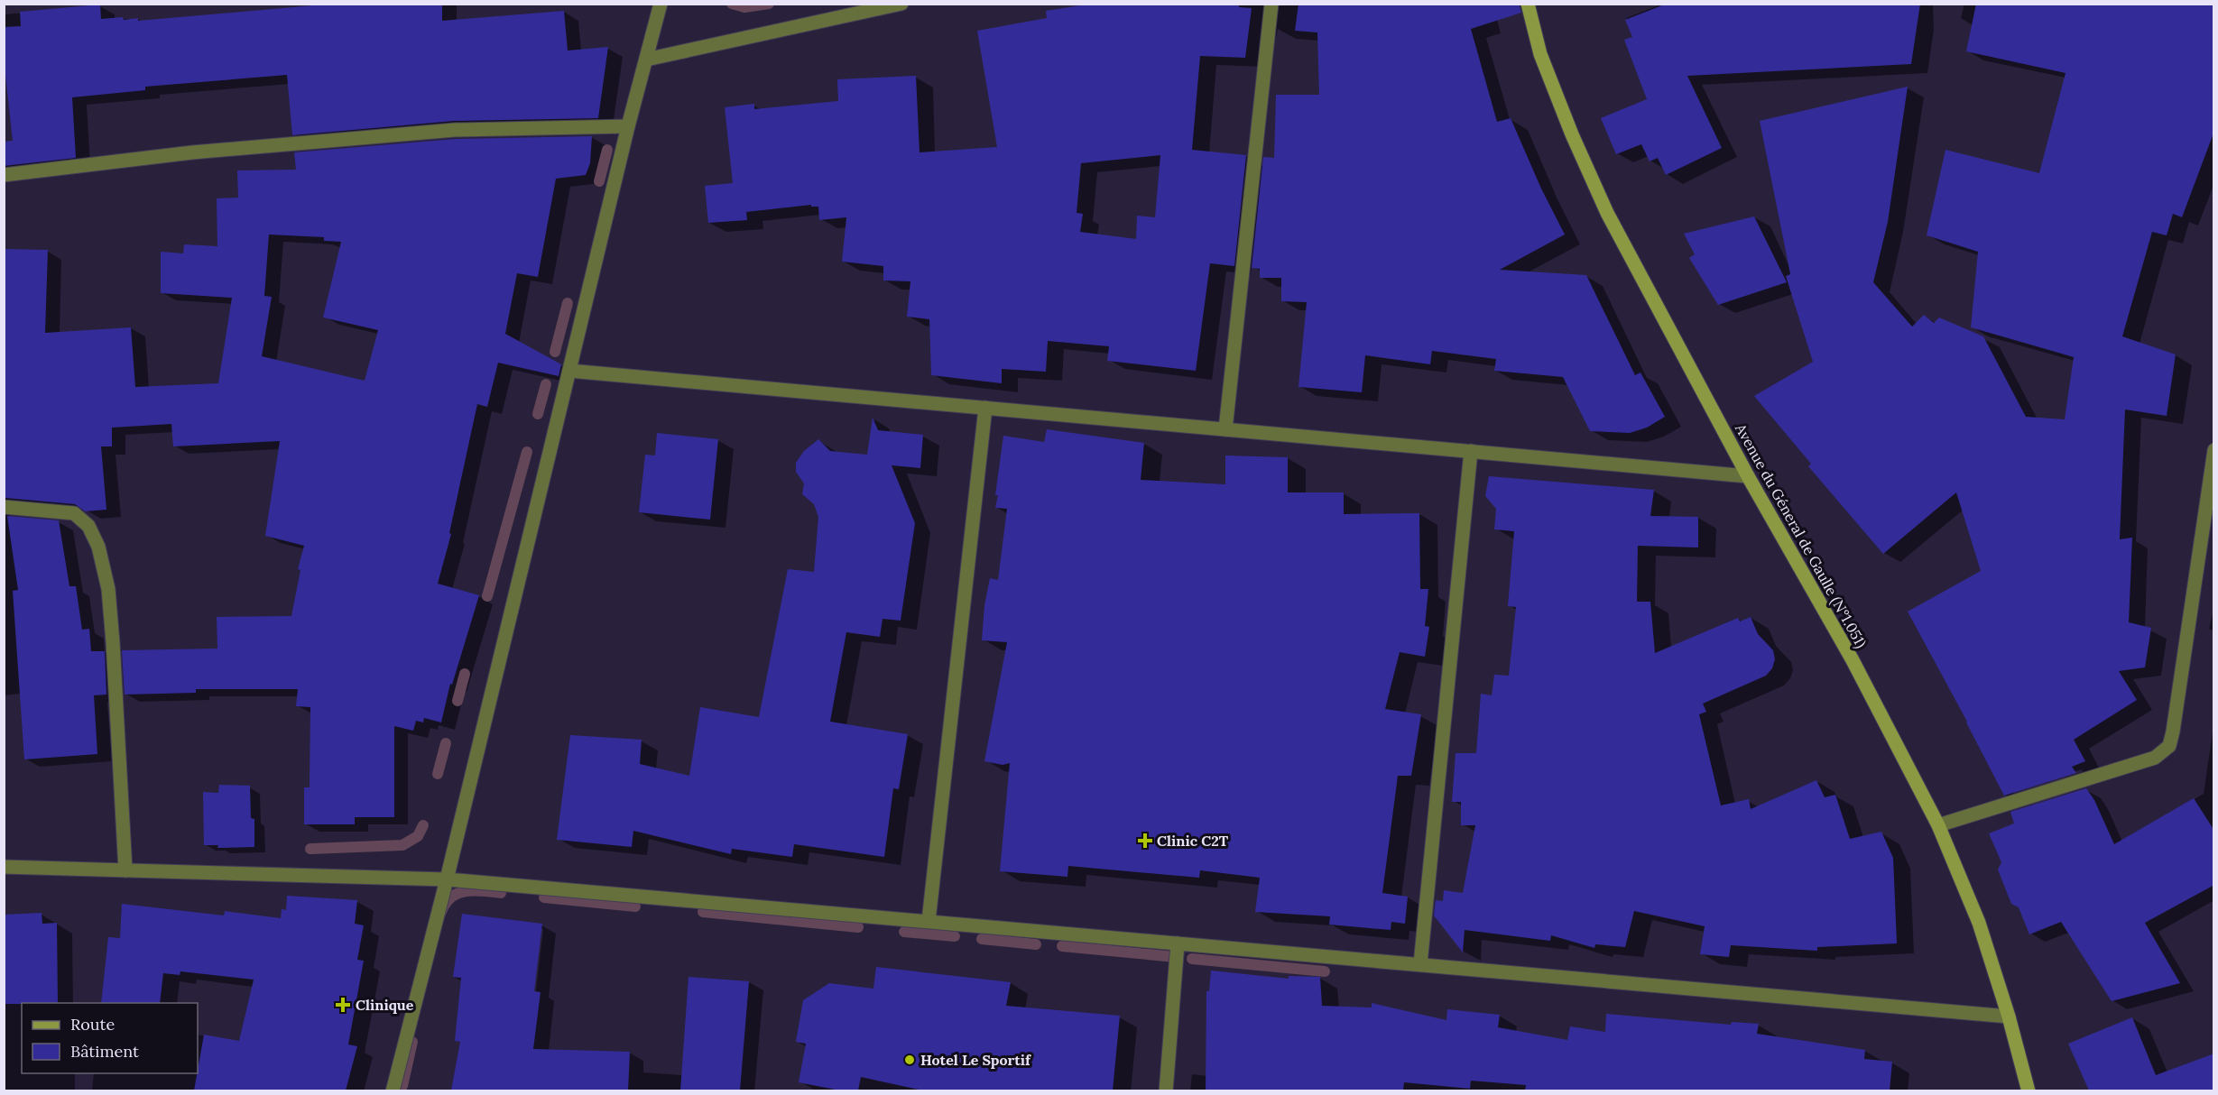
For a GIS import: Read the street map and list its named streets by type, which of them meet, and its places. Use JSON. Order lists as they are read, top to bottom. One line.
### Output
{"streets":{"main road":["Avenue du Géneral de Gaulle (N°1.051)"]},"places":{"health":["Clinic C2T","Clinique"],"other":["Hotel Le Sportif"]},"legend":["Route","Bâtiment"]}
